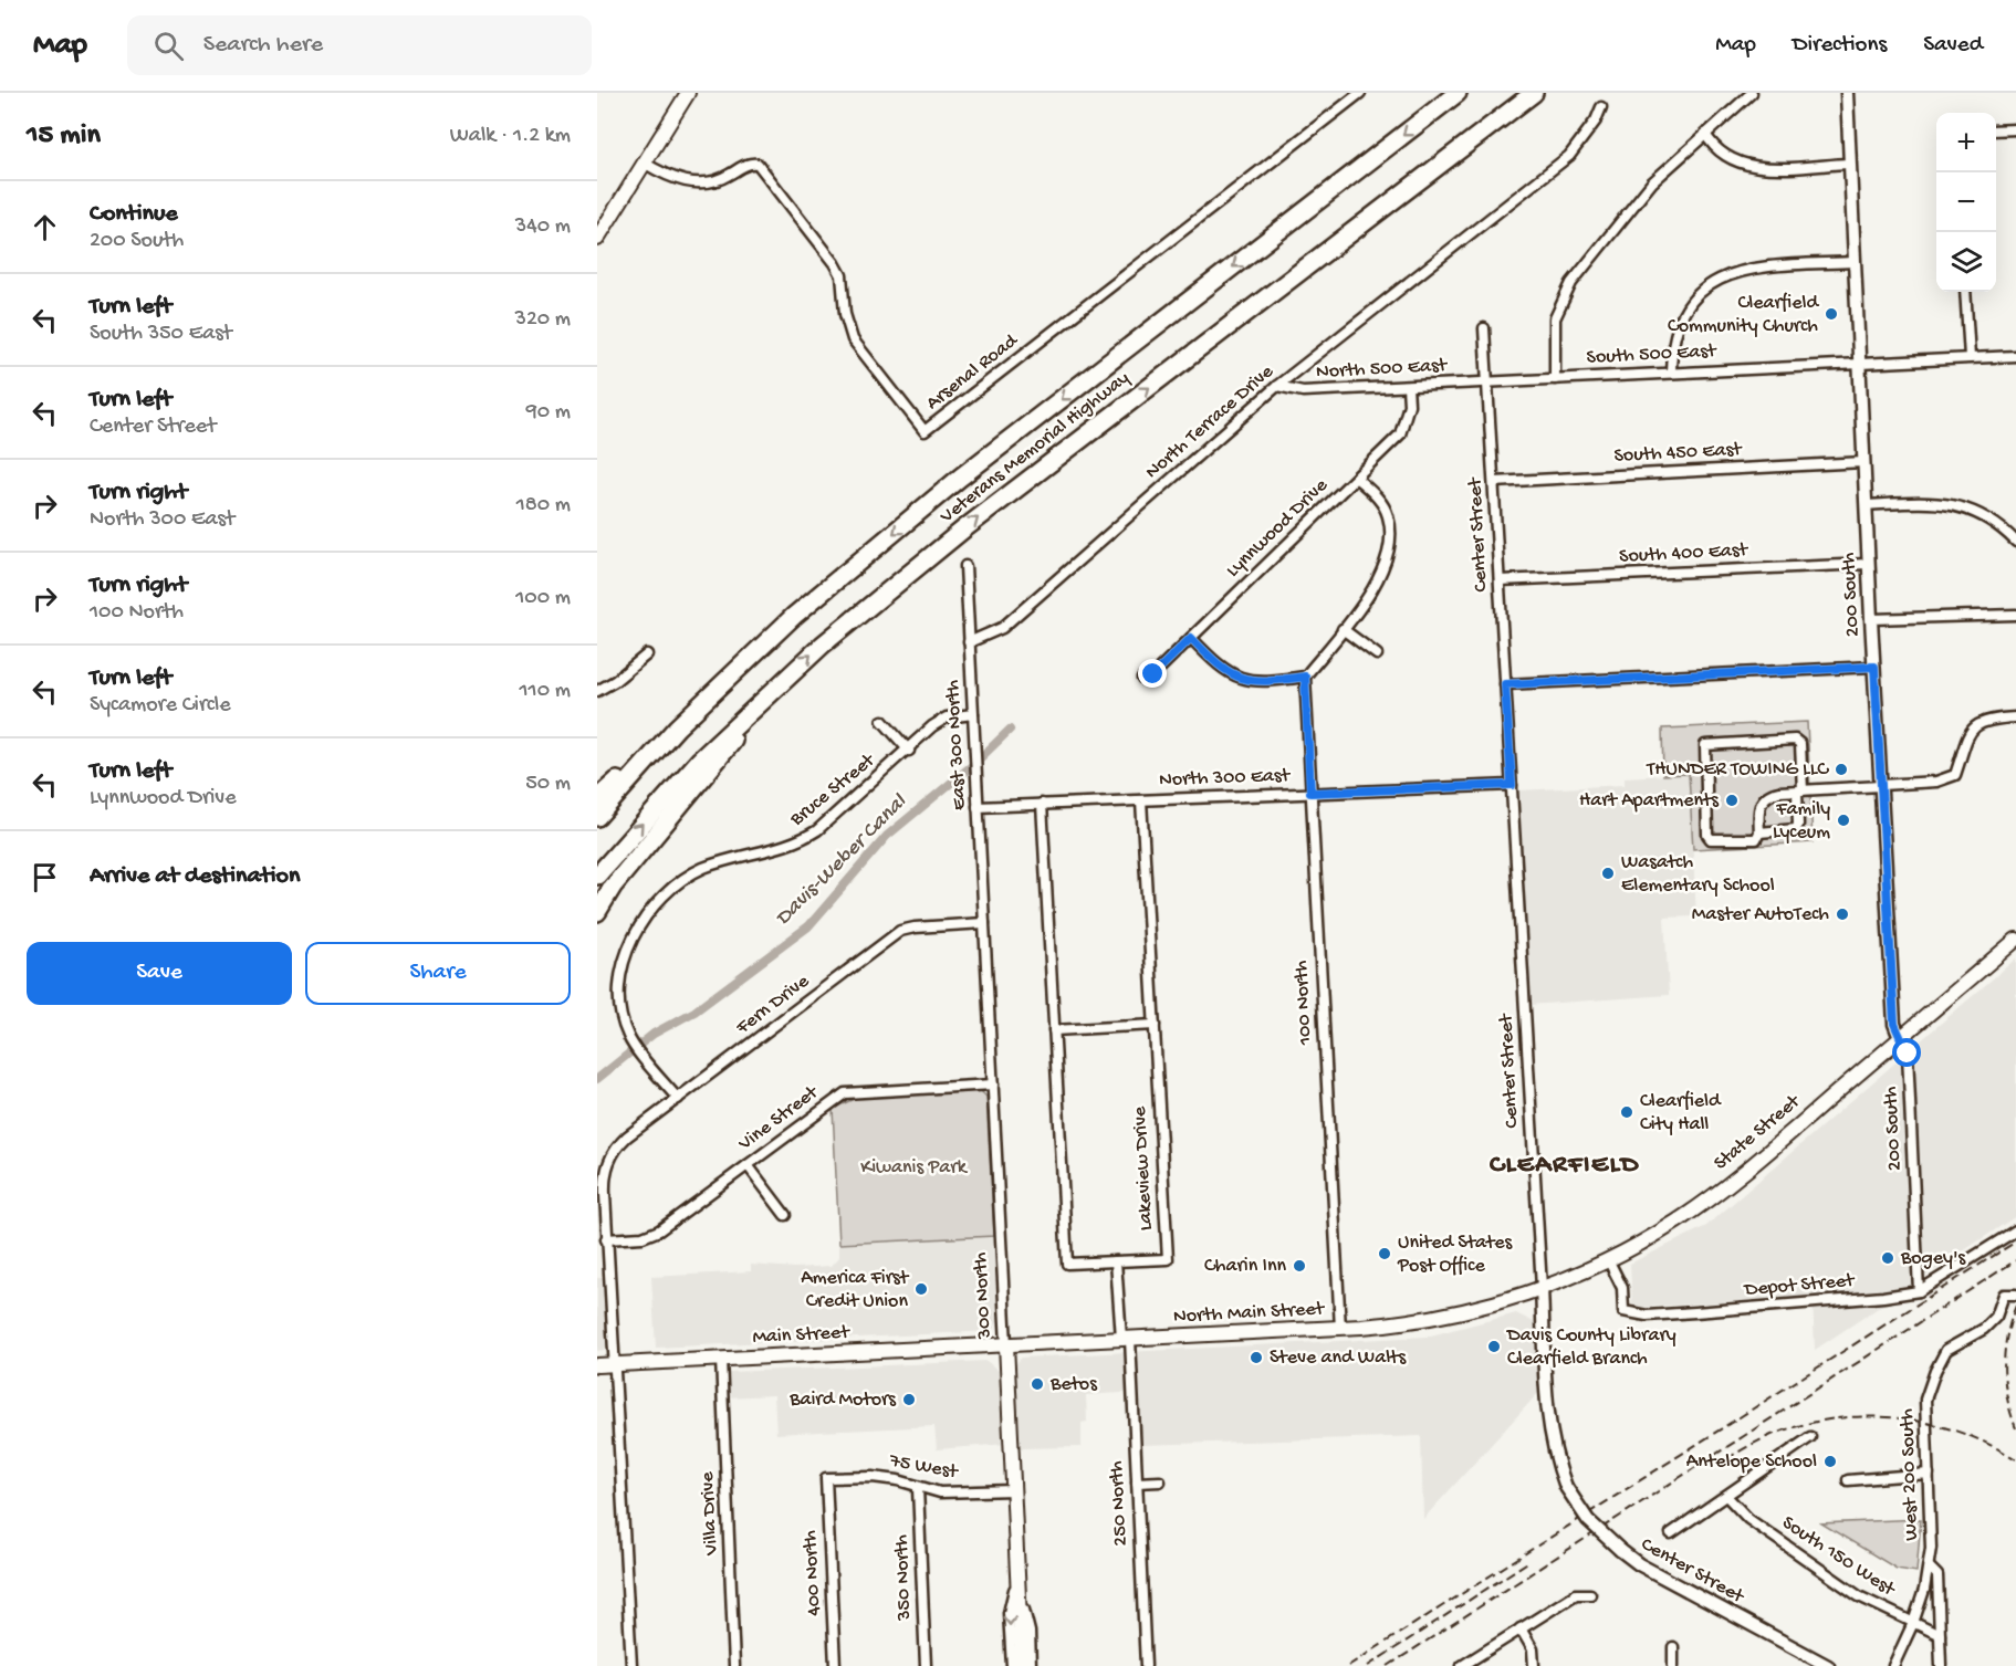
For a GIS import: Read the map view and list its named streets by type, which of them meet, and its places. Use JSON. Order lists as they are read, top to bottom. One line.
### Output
{"streets":{"highway":["Veterans Memorial Highway"],"main road":["State Street","300 North","North Main Street","Main Street"],"street":["South 500 East","North 500 East","Arsenal Road","North Terrace Drive","South 450 East","Lynnwood Drive","Center Street","South 400 East","200 South","East 300 North","North 300 East","Bruce Street","100 North","Fern Drive","Vine Street","Lakeview Drive","Depot Street","75 West","West 200 South","250 North","Villa Drive","South 150 West","400 North","350 North"]},"crossings":[["South 500 East","North 500 East"],["South 500 East","Center Street"],["South 500 East","200 South"],["North 500 East","North Terrace Drive"],["North 500 East","Lynnwood Drive"],["North 500 East","Center Street"],["North Terrace Drive","East 300 North"],["South 450 East","Center Street"],["South 450 East","200 South"],["Center Street","South 400 East"],["Center Street","North 300 East"],["Center Street","State Street"],["South 400 East","200 South"],["200 South","State Street"],["200 South","Depot Street"],["East 300 North","North 300 East"],["East 300 North","Bruce Street"],["East 300 North","Fern Drive"],["East 300 North","300 North"],["North 300 East","100 North"],["North 300 East","Lakeview Drive"],["Bruce Street","Fern Drive"],["100 North","North Main Street"],["Fern Drive","Vine Street"],["Fern Drive","300 North"],["Vine Street","300 North"],["State Street","Depot Street"],["State Street","North Main Street"],["300 North","North Main Street"],["300 North","Main Street"],["300 North","75 West"],["North Main Street","Main Street"],["North Main Street","250 North"],["Main Street","Villa Drive"],["75 West","400 North"],["75 West","350 North"],["West 200 South","South 150 West"]],"districts":["CLEARFIELD"],"water":["Davis-Weber Canal"],"parks":["Kiwanis Park"],"places":["Clearfield Community Church","THUNDER TOWING LLC","Hart Apartments","Family Lyceum","Wasatch Elementary School","Master AutoTech","Clearfield City Hall","United States Post Office","Bogey's","Charin Inn","America First Credit Union","Davis County Library Clearfield Branch","Steve and Walts","Betos","Baird Motors","Antelope School"],"page":{"header":"Map","search":"Search here","nav":["Map","Directions","Saved"],"heading":["15 min","Walk · 1.2 km"],"map_buttons":["+","−"],"list":[["Continue","200 South","340 m"],["Turn left","South 350 East","320 m"],["Turn left","Center Street","90 m"],["Turn right","North 300 East","180 m"],["Turn right","100 North","100 m"],["Turn left","Sycamore Circle","110 m"],["Turn left","Lynnwood Drive","50 m"],"Arrive at destination"],"buttons":["Save","Share"]}}
